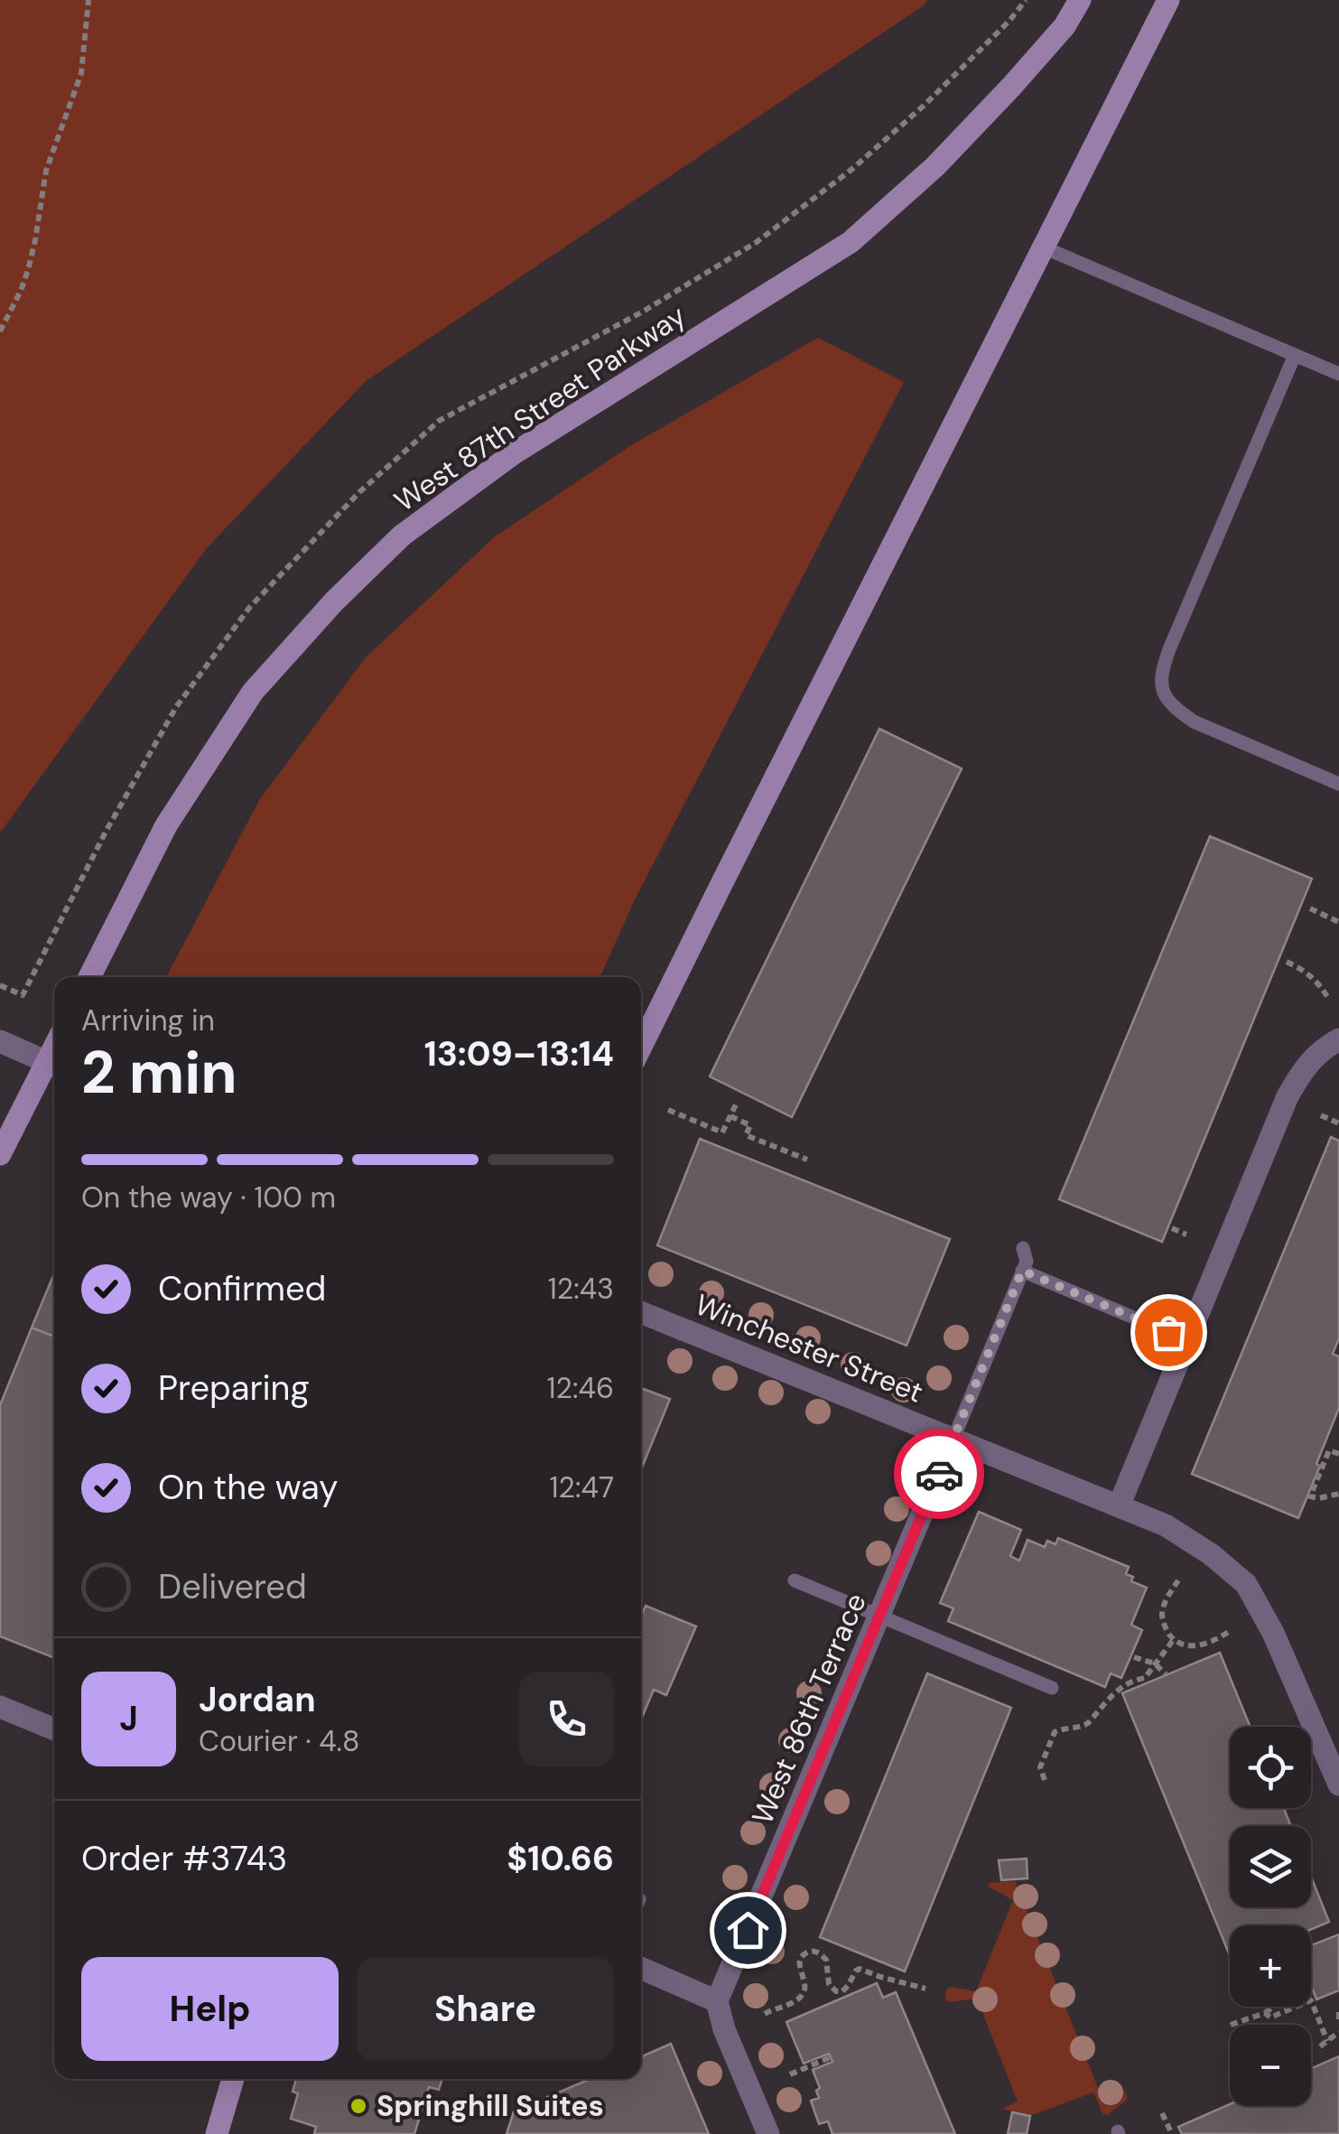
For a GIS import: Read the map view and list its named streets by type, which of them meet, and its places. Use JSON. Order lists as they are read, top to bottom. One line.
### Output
{"streets":{"main road":["West 87th Street Parkway"],"street":["Winchester Street","West 86th Terrace"]},"crossings":[["Winchester Street","West 86th Terrace"]],"places":["Springhill Suites"],"page":{"heading":["2 min","Arriving in","13:09–13:14"],"panel":["Jordan","Courier · 4.8","Order #3743","$10.66"],"bar":"On the way · 100 m","list":[["Confirmed","12:43"],["Preparing","12:46"],["On the way","12:47"],"Delivered"],"round":"J","map_buttons":["+","−"],"buttons":["Help","Share"]}}
